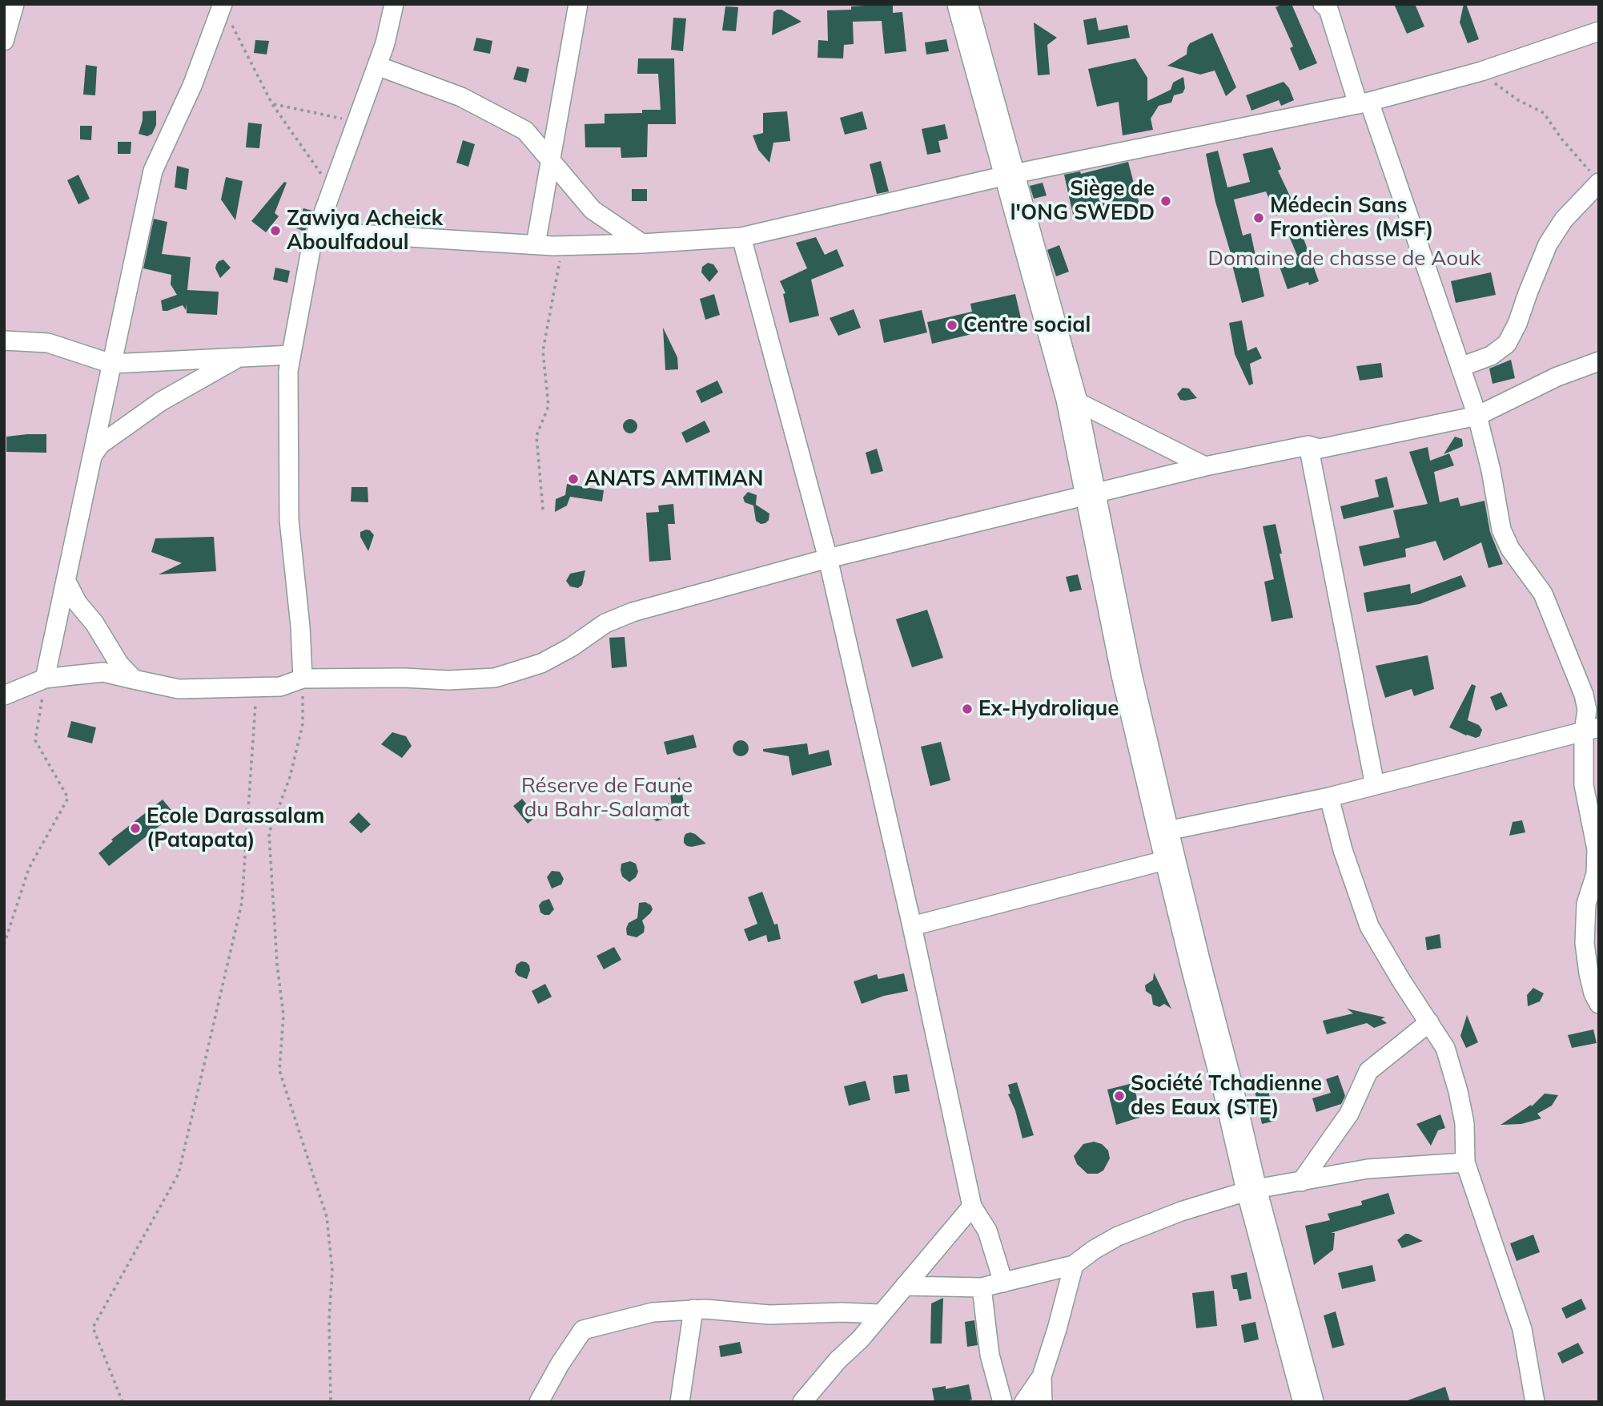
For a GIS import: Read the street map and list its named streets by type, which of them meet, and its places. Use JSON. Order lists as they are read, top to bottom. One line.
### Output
{"parks":["Domaine de chasse de Aouk","Réserve de Faune du Bahr-Salamat"],"places":["Siège de l'ONG SWEDD","Médecin Sans Frontières (MSF)","Zawiya Acheick Aboulfadoul","Centre social","ANATS AMTIMAN","Ex-Hydrolique","Ecole Darassalam (Patapata)","Société Tchadienne des Eaux (STE)"]}
